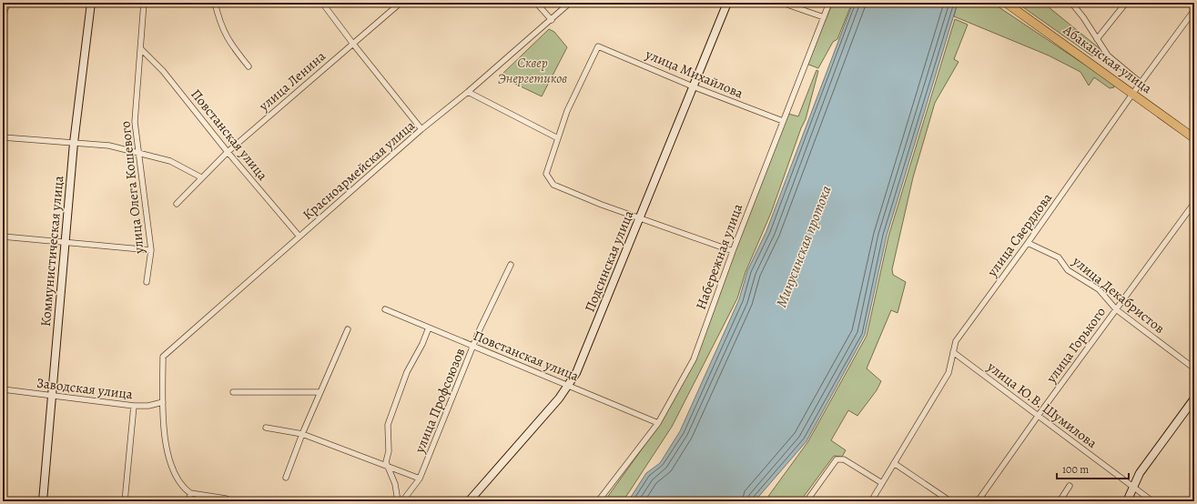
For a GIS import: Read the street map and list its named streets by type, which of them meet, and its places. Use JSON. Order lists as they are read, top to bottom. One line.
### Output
{"streets":{"main road":["Абаканская улица"],"street":["улица Михайлова","улица Ленина","Повстанская улица","Красноармейская улица","улица Олега Кошевого","улица Свердлова","Коммунистическая улица","Набережная улица","Подсинская улица","улица Декабристов","улица Горького","Заводская улица","улица Профсоюзов","улица Ю.В. Шумилова"]},"crossings":[["Абаканская улица","улица Свердлова"],["улица Михайлова","Набережная улица"],["улица Михайлова","Подсинская улица"],["улица Ленина","Повстанская улица"],["Повстанская улица","Красноармейская улица"],["Повстанская улица","улица Олега Кошевого"],["Повстанская улица","Набережная улица"],["Повстанская улица","Подсинская улица"],["Повстанская улица","улица Профсоюзов"],["Красноармейская улица","Заводская улица"],["улица Свердлова","улица Декабристов"],["улица Свердлова","улица Ю.В. Шумилова"],["Коммунистическая улица","Заводская улица"],["улица Декабристов","улица Горького"],["улица Горького","улица Ю.В. Шумилова"]],"water":["Минусинская протока"],"parks":["Сквер Энергетиков"],"scale_bar":"100 m"}
